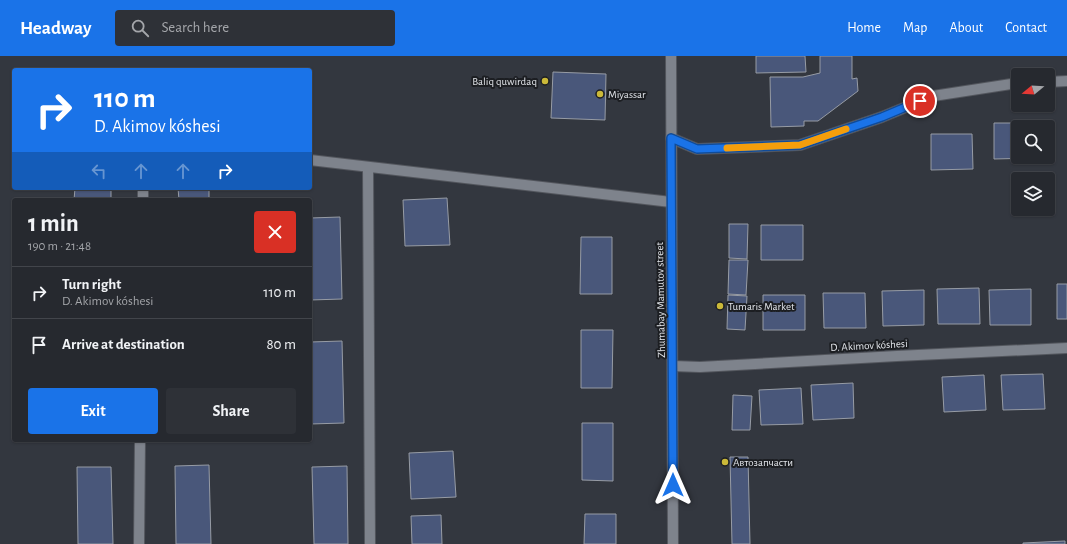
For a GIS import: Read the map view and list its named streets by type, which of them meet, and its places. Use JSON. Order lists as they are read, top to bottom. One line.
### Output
{"streets":{"street":["Zhumabay Mamutov street","D. Akimov kóshesi"]},"crossings":[["Zhumabay Mamutov street","D. Akimov kóshesi"]],"places":["Baliq quwirdaq","Miyassar","Tumaris Market","Автозапчасти"],"north":"left","page":{"header":"Headway","search":"Search here","nav":["Home","Map","About","Contact"],"turn":["110 m","D. Akimov kóshesi"],"heading":["1 min","190 m · 21:48"],"list":[{"name":"Turn right","note":"D. Akimov kóshesi","value":"110 m"},{"name":"Arrive at destination","value":"80 m"}],"buttons":["Exit","Share"]}}
